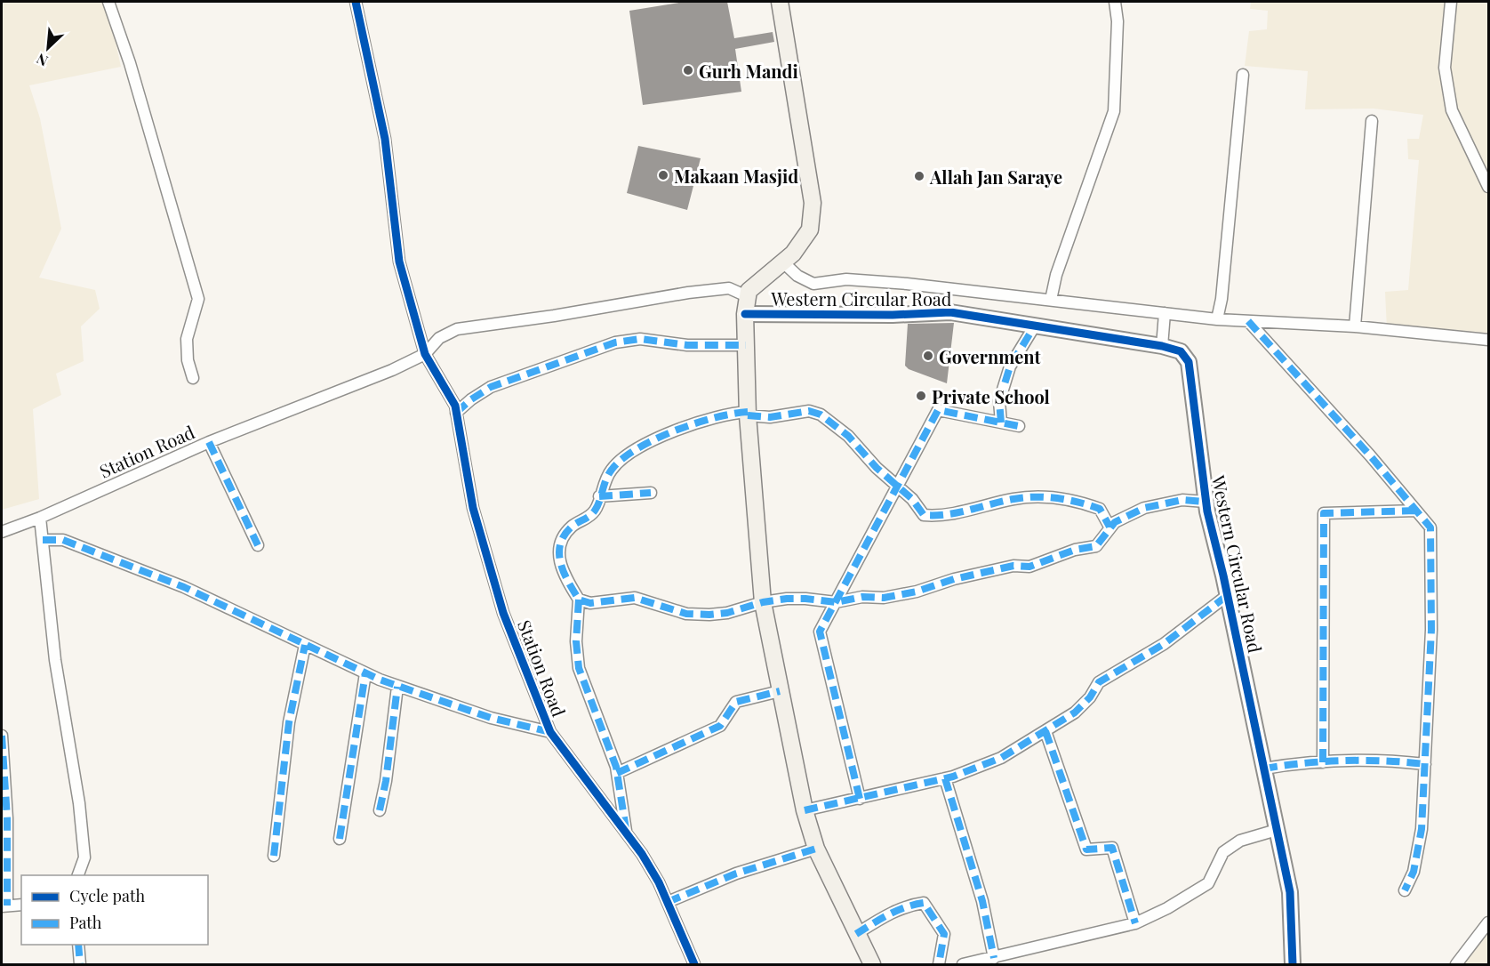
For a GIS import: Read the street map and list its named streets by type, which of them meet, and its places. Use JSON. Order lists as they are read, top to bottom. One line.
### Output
{"streets":{"street":["Western Circular Road","Station Road"]},"places":["Gurh Mandi","Makaan Masjid","Allah Jan Saraye","Government","Private School"],"legend":["Cycle path","Path"],"north":"bottom left"}
